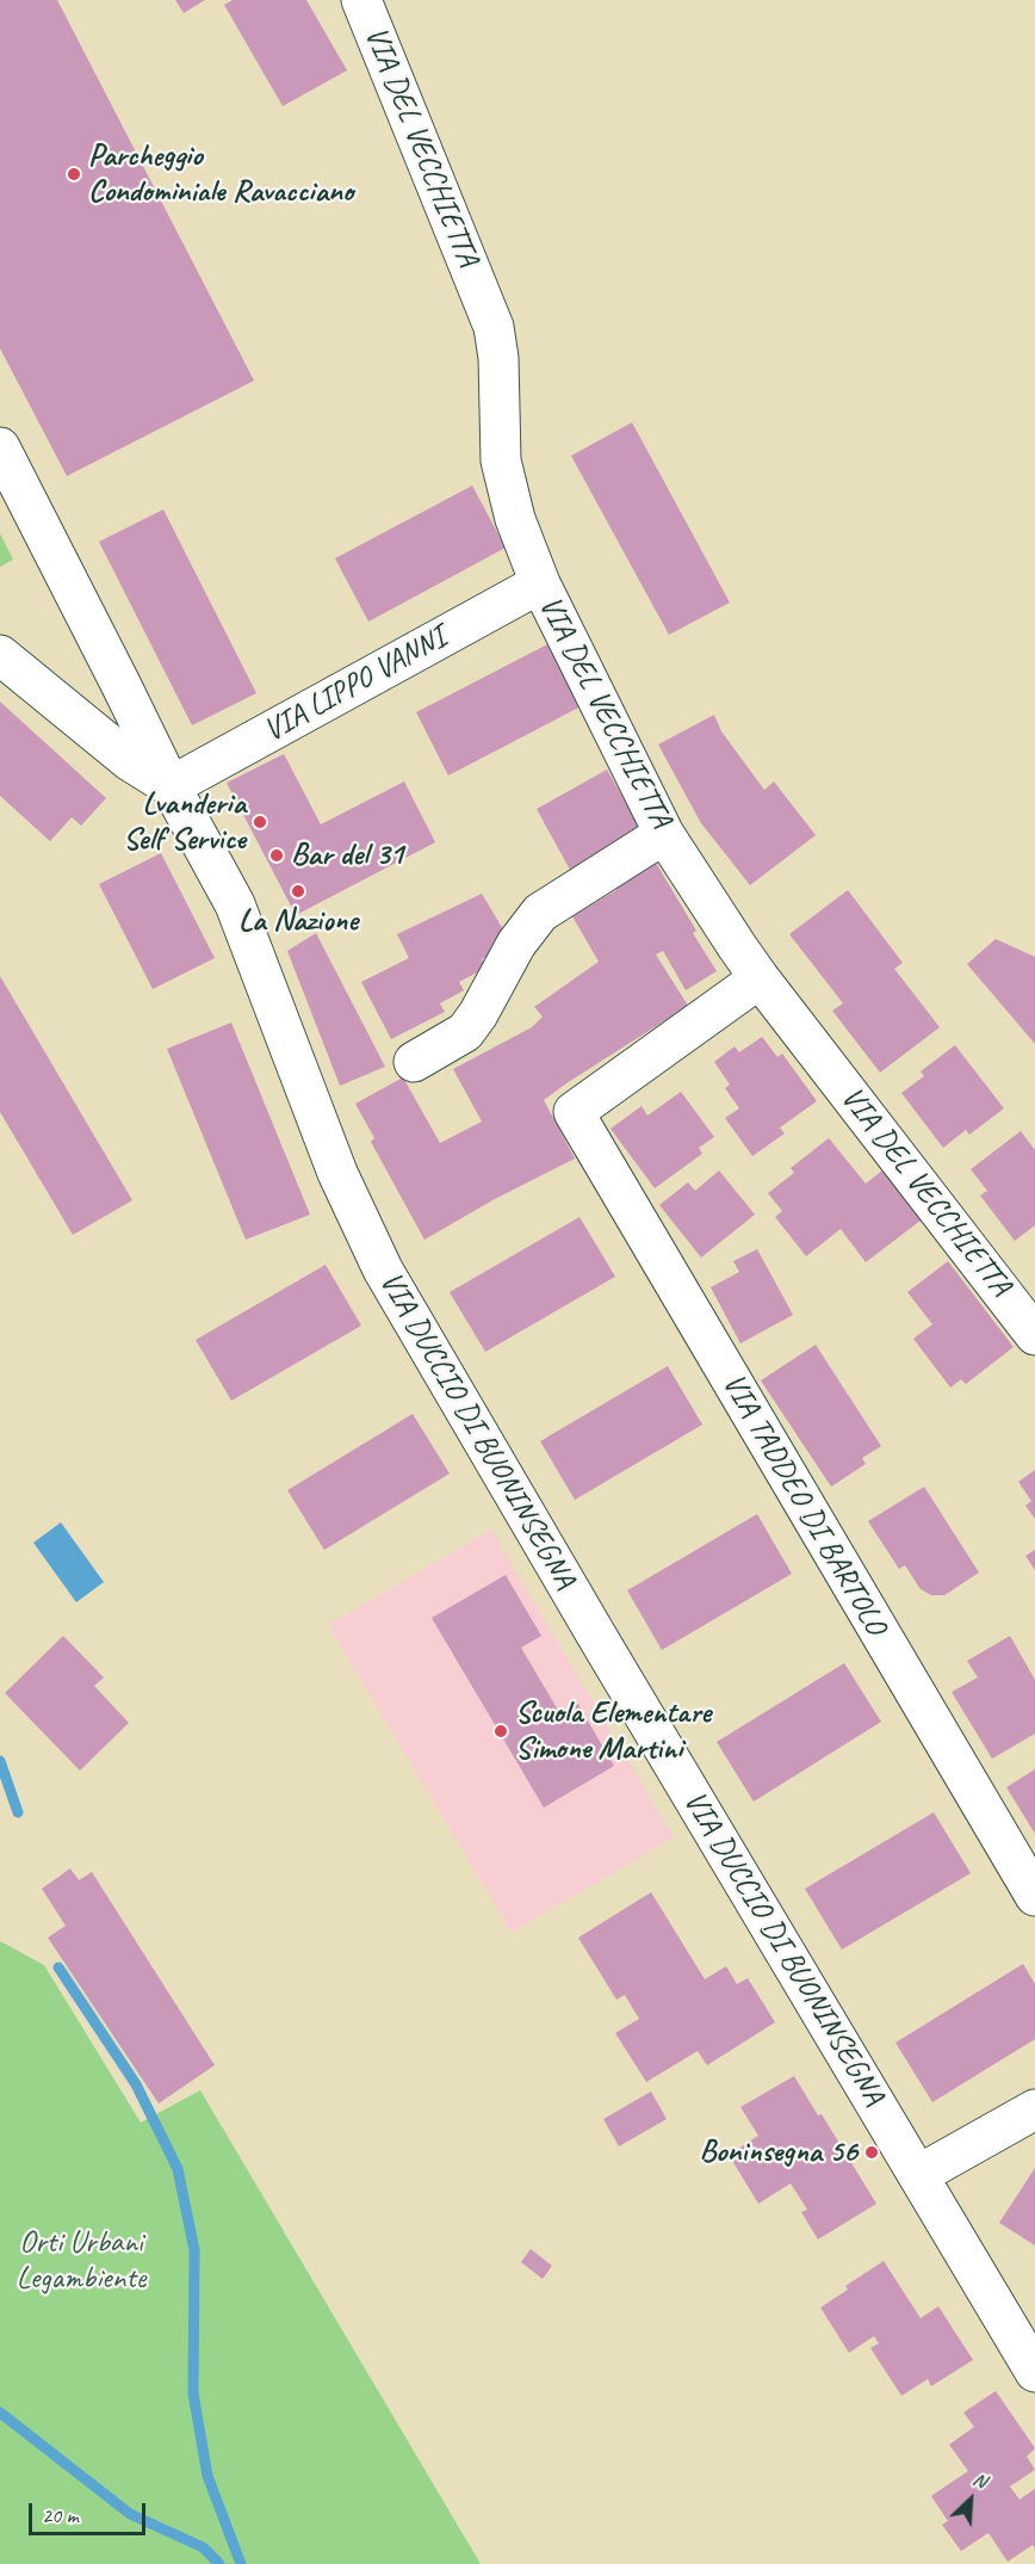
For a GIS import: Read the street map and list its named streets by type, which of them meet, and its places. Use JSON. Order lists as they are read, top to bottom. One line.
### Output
{"streets":{"street":["VIA DEL VECCHIETTA","VIA LIPPO VANNI","VIA DUCCIO DI BUONINSEGNA","VIA TADDEO DI BARTOLO"]},"crossings":[["VIA DEL VECCHIETTA","VIA LIPPO VANNI"],["VIA DEL VECCHIETTA","VIA TADDEO DI BARTOLO"],["VIA LIPPO VANNI","VIA DUCCIO DI BUONINSEGNA"]],"parks":["Orti Urbani Legambiente"],"places":["Parcheggio Condominiale Ravacciano","Lvanderia Self Service","Bar del 31","La Nazione","Scuola Elementare Simone Martini","Boninsegna 56"],"scale_bar":"20 m","north":"top right"}
